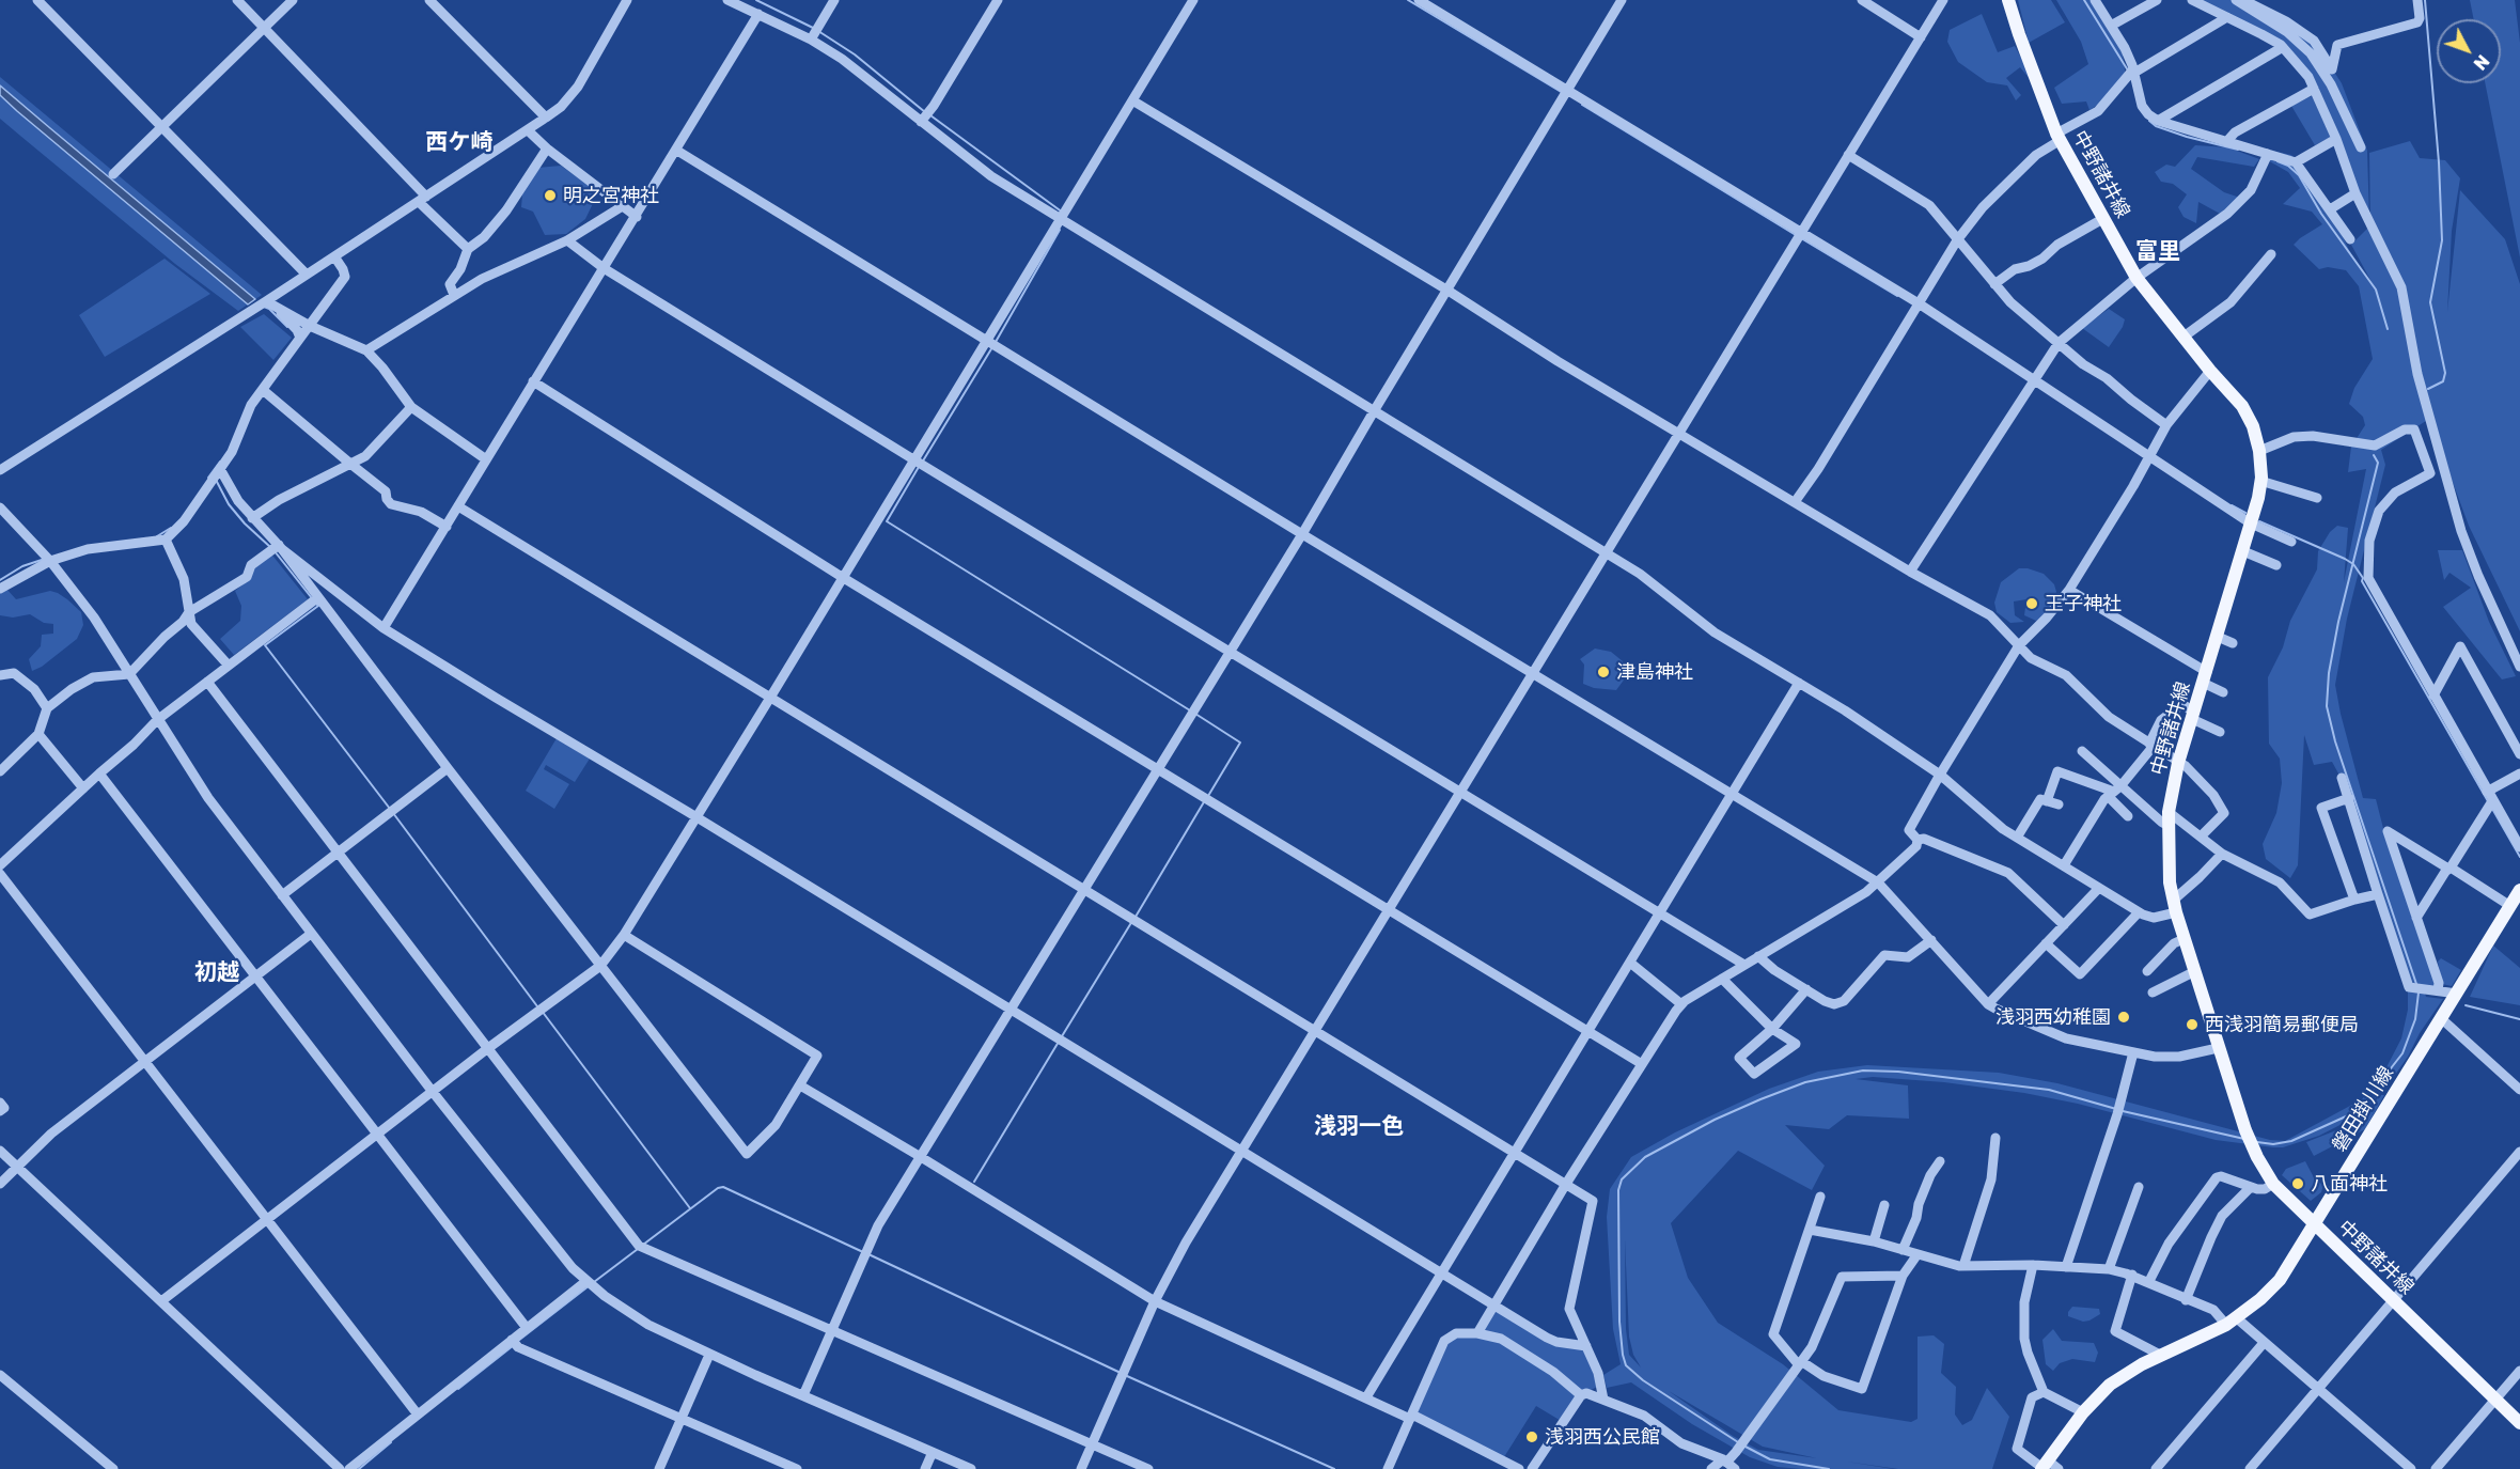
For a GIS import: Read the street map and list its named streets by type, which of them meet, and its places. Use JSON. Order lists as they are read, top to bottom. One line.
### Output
{"streets":{"main road":["中野諸井線","磐田掛川線"]},"crossings":[["中野諸井線","磐田掛川線"]],"districts":["西ケ崎","富里","初越","浅羽一色"],"places":["明之宮神社","王子神社","津島神社","浅羽西幼稚園","西浅羽簡易郵便局","八面神社","浅羽西公民館"],"north":"bottom right"}
